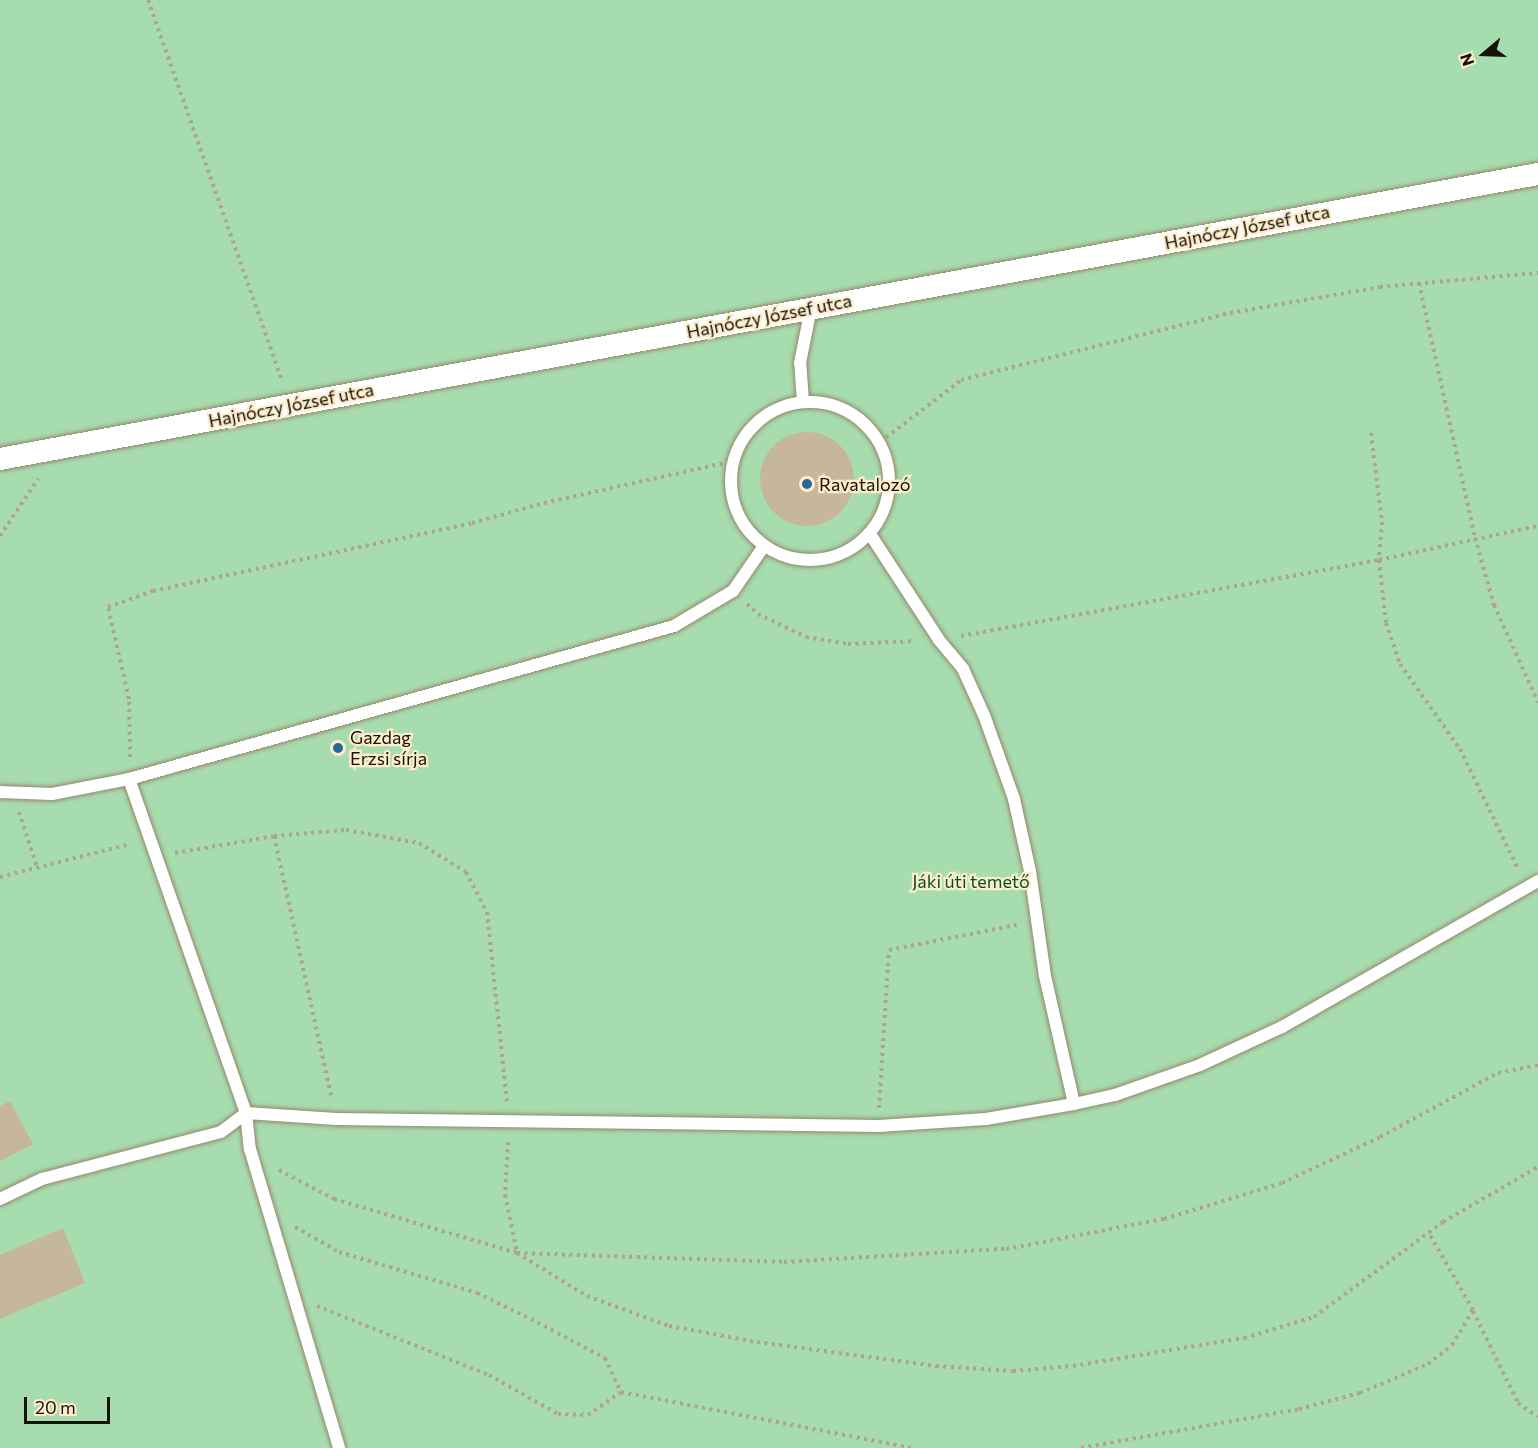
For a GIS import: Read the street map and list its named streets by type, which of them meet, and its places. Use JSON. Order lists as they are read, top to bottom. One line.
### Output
{"streets":{"street":["Hajnóczy József utca"]},"parks":["Jáki úti temető"],"places":["Ravatalozó","Gazdag Erzsi sírja"],"scale_bar":"20 m","north":"left"}
